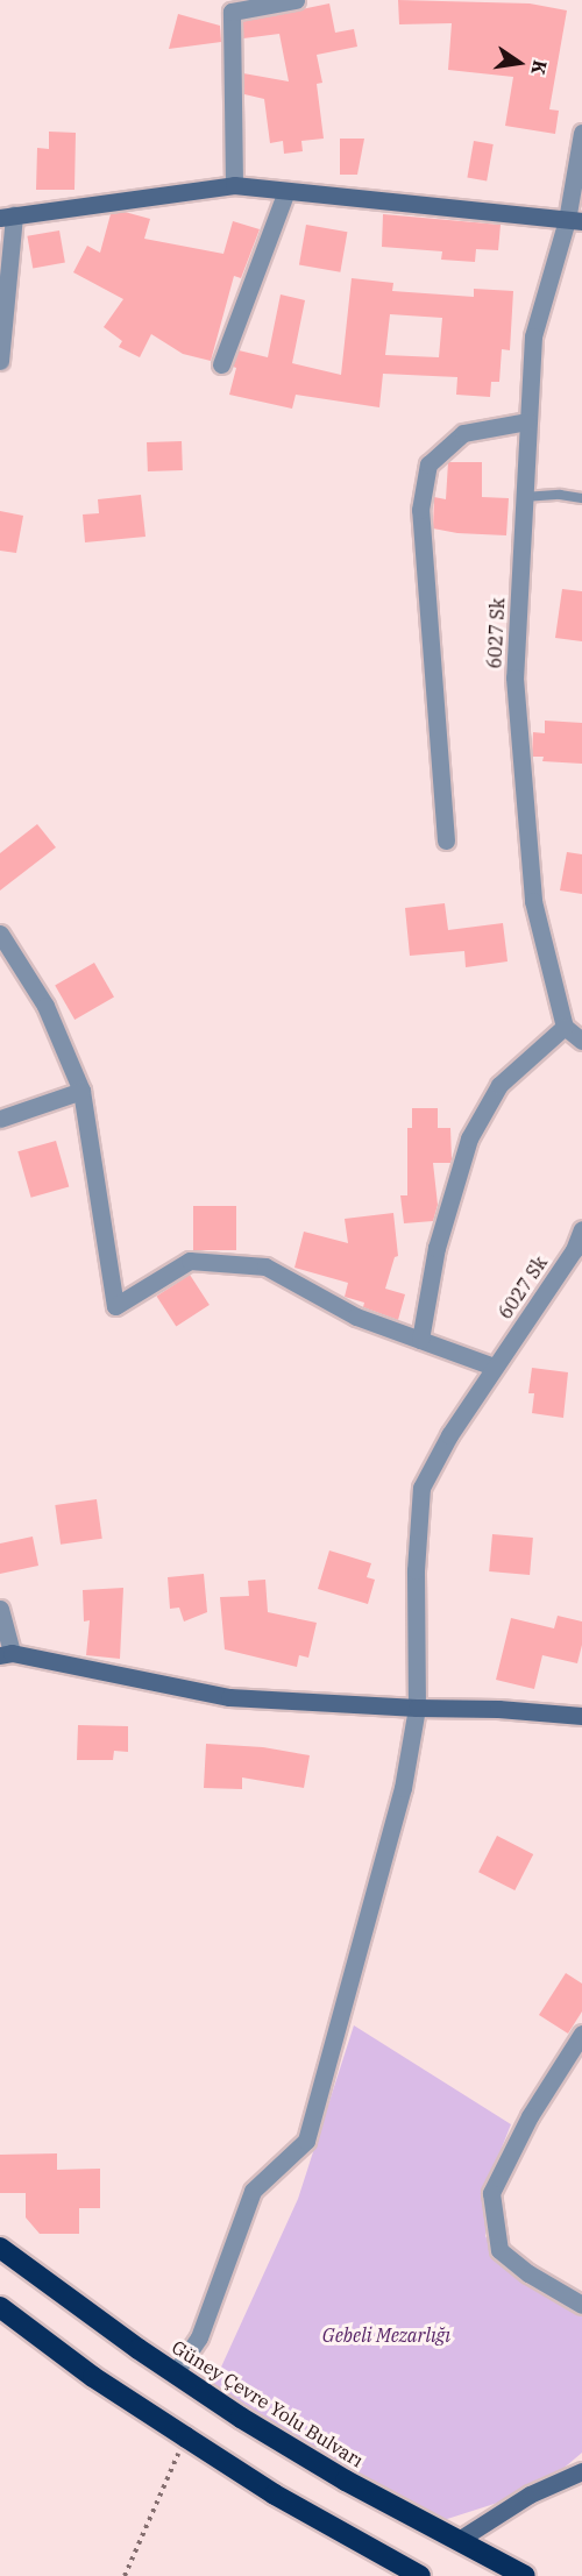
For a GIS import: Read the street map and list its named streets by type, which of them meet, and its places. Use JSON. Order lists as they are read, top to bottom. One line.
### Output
{"streets":{"highway":["Güney Çevre Yolu Bulvarı"],"street":["6027 Sk"]},"crossings":[["6027 Sk","Güney Çevre Yolu Bulvarı"]],"parks":["Gebeli Mezarlığı"],"north":"right"}
